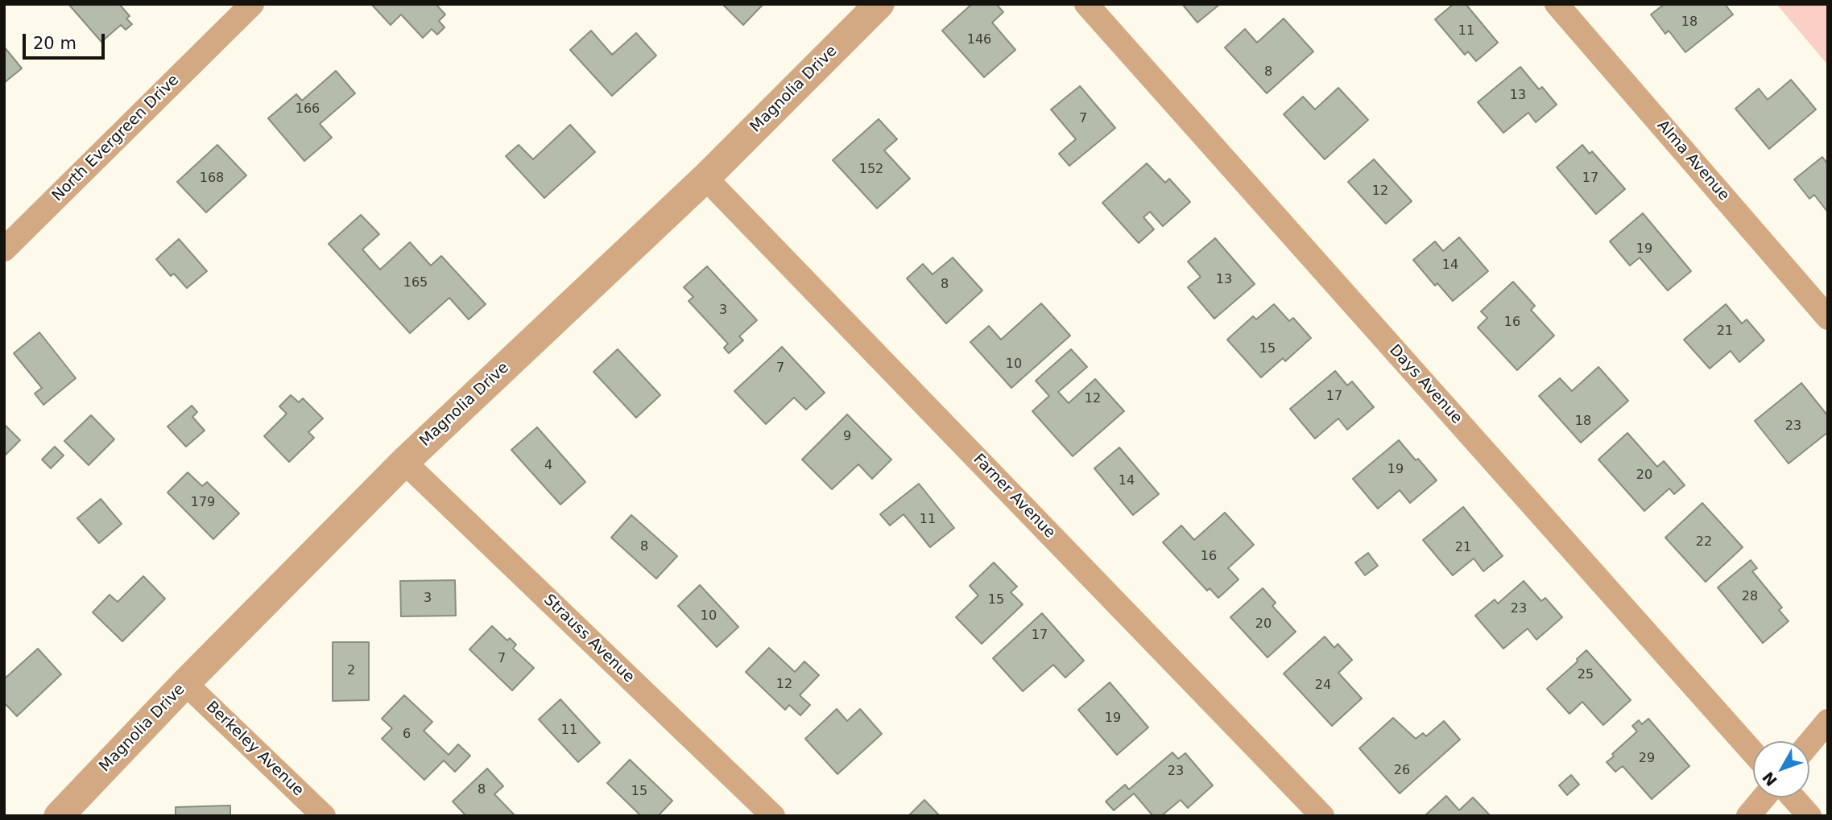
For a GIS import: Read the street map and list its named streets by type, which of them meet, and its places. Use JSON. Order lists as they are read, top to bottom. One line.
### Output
{"streets":{"street":["Magnolia Drive","North Evergreen Drive","Alma Avenue","Days Avenue","Farner Avenue","Strauss Avenue","Berkeley Avenue"]},"crossings":[["Magnolia Drive","Farner Avenue"],["Magnolia Drive","Strauss Avenue"],["Magnolia Drive","Berkeley Avenue"]],"house_numbers":["18","11","146","8","13","166","7","152","168","17","12","19","14","13","165","8","3","16","21","15","10","7","17","12","18","23","9","4","19","20","14","179","11","22","8","21","16","28","3","15","23","10","20","17","7","2","25","12","24","19","11","6","29","26","23","8","15"],"scale_bar":"20 m","north":"bottom left"}
